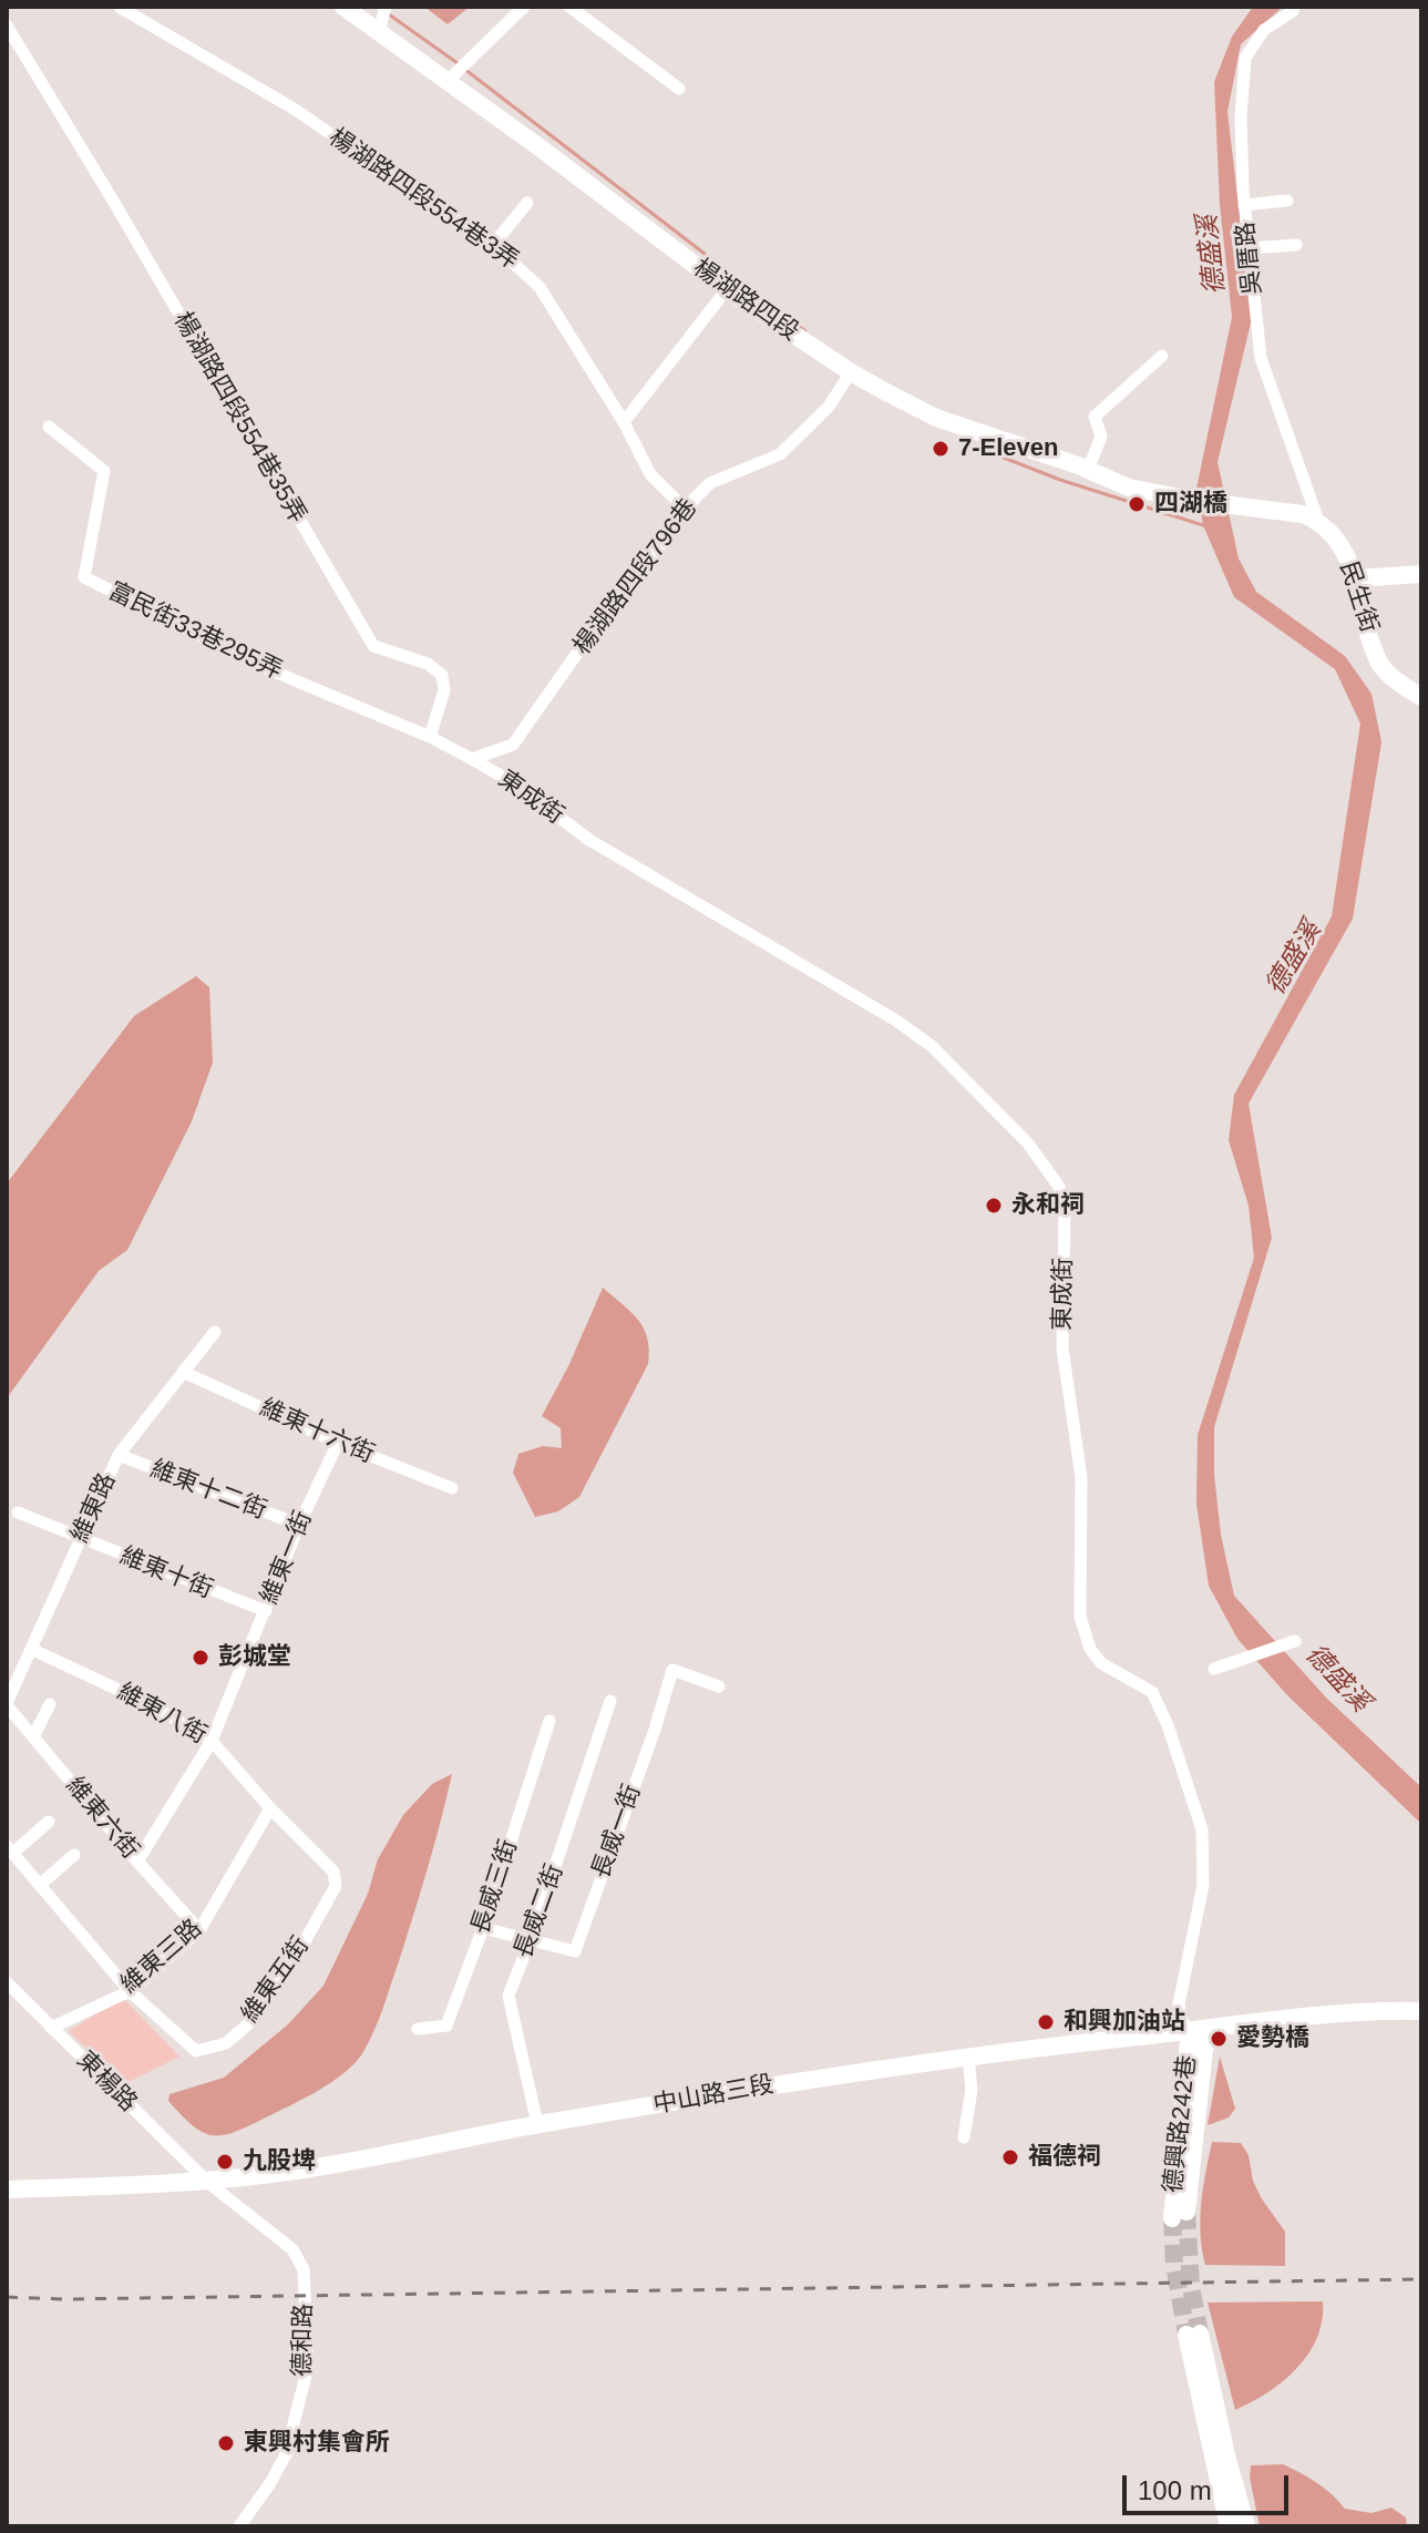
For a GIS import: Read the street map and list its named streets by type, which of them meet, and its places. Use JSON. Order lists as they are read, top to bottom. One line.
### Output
{"streets":{"street":["楊湖路四段554巷3弄","吳厝路","楊湖路四段","楊湖路四段554巷35弄","楊湖路四段796巷","民生街","富民街33巷295弄","東成街","維東十六街","維東十二街","維東路","維東一街","維東十街","維東八街","維東六街","長威一街","長威三街","長威二街","維東三路","維東五街","東楊路","中山路三段","德興路242巷","德和路"]},"crossings":[["楊湖路四段554巷3弄","楊湖路四段796巷"],["吳厝路","楊湖路四段"],["吳厝路","民生街"],["楊湖路四段","楊湖路四段796巷"],["楊湖路四段","民生街"],["楊湖路四段554巷35弄","富民街33巷295弄"],["楊湖路四段796巷","富民街33巷295弄"],["楊湖路四段796巷","東成街"],["富民街33巷295弄","東成街"],["東成街","中山路三段"],["東成街","德興路242巷"],["維東十六街","維東路"],["維東十六街","維東一街"],["維東十二街","維東路"],["維東十二街","維東一街"],["維東路","維東十街"],["維東路","維東八街"],["維東路","維東六街"],["維東一街","維東十街"],["維東一街","維東八街"],["維東一街","維東六街"],["維東八街","維東三路"],["維東八街","維東五街"],["維東六街","維東三路"],["長威一街","長威三街"],["長威一街","長威二街"],["長威二街","中山路三段"],["維東三路","維東五街"],["維東三路","東楊路"],["東楊路","中山路三段"],["東楊路","德和路"],["中山路三段","德興路242巷"],["中山路三段","德和路"]],"water":["德盛溪"],"places":["7-Eleven","四湖橋","永和祠","彭城堂","和興加油站","愛勢橋","福德祠","九股埤","東興村集會所"],"scale_bar":"100 m"}
